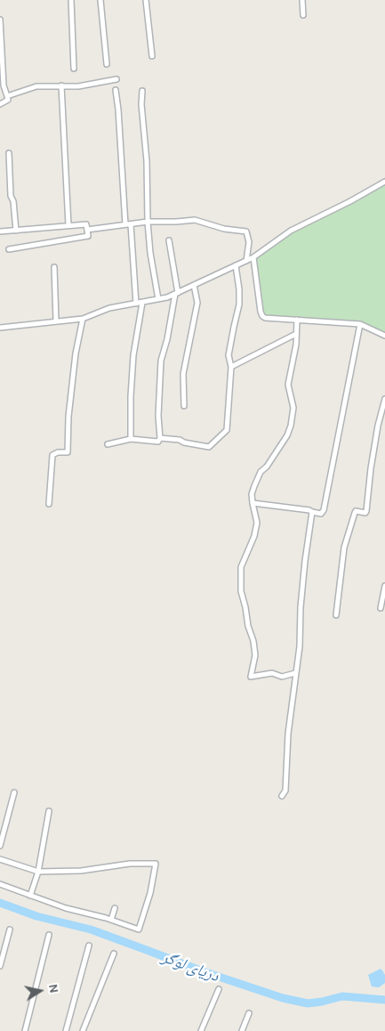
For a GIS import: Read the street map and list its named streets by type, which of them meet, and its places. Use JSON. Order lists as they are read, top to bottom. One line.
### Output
{"water":["دریای لوگر"],"north":"right"}
